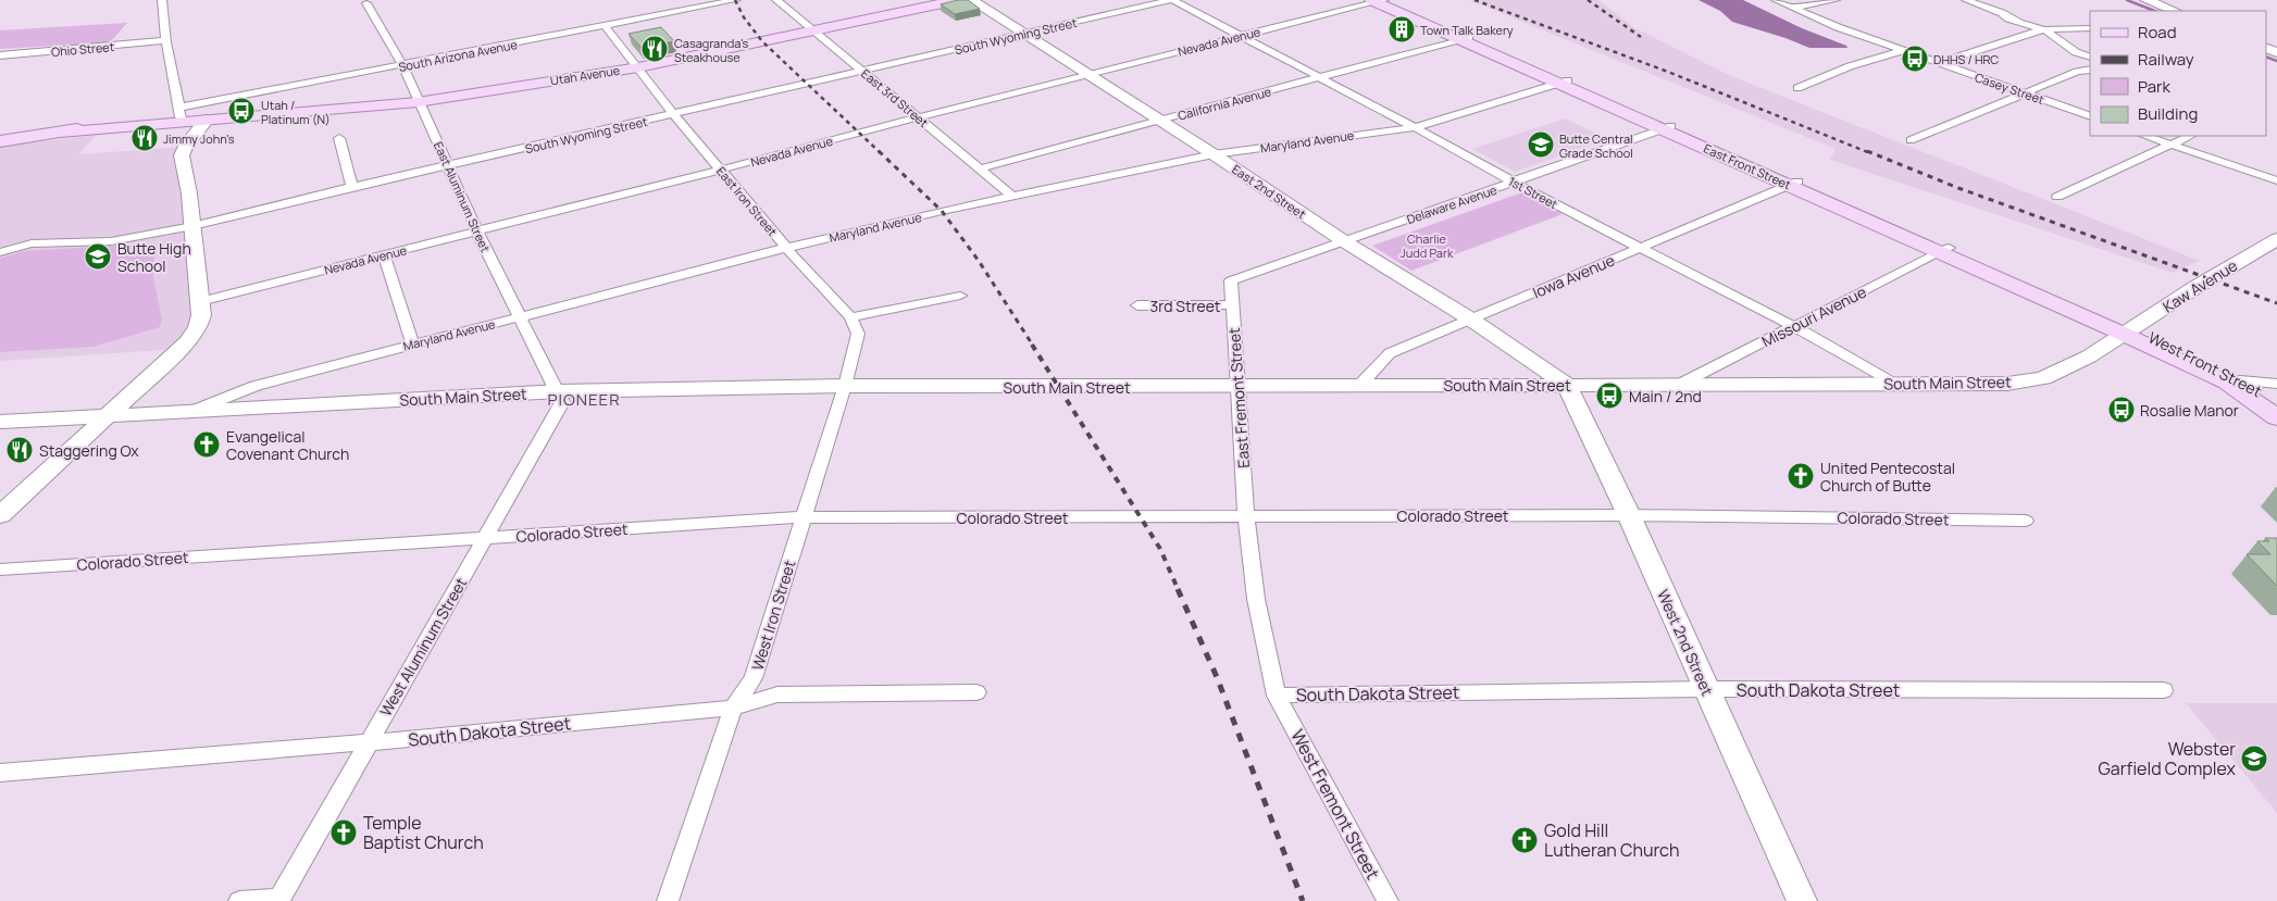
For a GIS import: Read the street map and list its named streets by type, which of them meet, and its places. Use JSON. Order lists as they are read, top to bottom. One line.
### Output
{"streets":{"main road":["Utah Avenue","East Front Street","West Front Street"],"street":["South Wyoming Street","Nevada Avenue","Ohio Street","South Arizona Avenue","Casey Street","East 3rd Street","California Avenue","Maryland Avenue","East 2nd Street","1st Street","East Aluminum Street","East Iron Street","Delaware Avenue","Iowa Avenue","Kaw Avenue","3rd Street","Missouri Avenue","South Main Street","East Fremont Street","Colorado Street","West Iron Street","West 2nd Street","West Aluminum Street","South Dakota Street","West Fremont Street"]},"crossings":[["South Wyoming Street","East 3rd Street"],["South Wyoming Street","East 2nd Street"],["South Wyoming Street","1st Street"],["South Wyoming Street","East Aluminum Street"],["South Wyoming Street","East Iron Street"],["Nevada Avenue","East 3rd Street"],["Nevada Avenue","East Front Street"],["Nevada Avenue","East 2nd Street"],["Nevada Avenue","1st Street"],["Nevada Avenue","East Aluminum Street"],["Nevada Avenue","East Iron Street"],["South Arizona Avenue","Utah Avenue"],["South Arizona Avenue","East Aluminum Street"],["South Arizona Avenue","East Iron Street"],["Utah Avenue","East 3rd Street"],["Utah Avenue","East Aluminum Street"],["Utah Avenue","East Iron Street"],["East 3rd Street","California Avenue"],["East 3rd Street","Maryland Avenue"],["California Avenue","East Front Street"],["California Avenue","East 2nd Street"],["California Avenue","1st Street"],["Maryland Avenue","East Front Street"],["Maryland Avenue","East 2nd Street"],["Maryland Avenue","1st Street"],["Maryland Avenue","East Aluminum Street"],["Maryland Avenue","East Iron Street"],["Maryland Avenue","South Main Street"],["East Front Street","Delaware Avenue"],["East Front Street","Iowa Avenue"],["East Front Street","Kaw Avenue"],["East Front Street","Missouri Avenue"],["East Front Street","West Front Street"],["East Front Street","South Main Street"],["East 2nd Street","Delaware Avenue"],["East 2nd Street","Iowa Avenue"],["East 2nd Street","South Main Street"],["East 2nd Street","West 2nd Street"],["1st Street","Delaware Avenue"],["1st Street","Iowa Avenue"],["1st Street","Missouri Avenue"],["1st Street","South Main Street"],["East Aluminum Street","South Main Street"],["East Aluminum Street","West Aluminum Street"],["Delaware Avenue","East Fremont Street"],["Iowa Avenue","South Main Street"],["Kaw Avenue","West Front Street"],["Kaw Avenue","South Main Street"],["3rd Street","East Fremont Street"],["Missouri Avenue","South Main Street"],["West Front Street","South Main Street"],["South Main Street","East Fremont Street"],["South Main Street","West Iron Street"],["South Main Street","West 2nd Street"],["South Main Street","West Aluminum Street"],["East Fremont Street","Colorado Street"],["East Fremont Street","West Fremont Street"],["Colorado Street","West Iron Street"],["Colorado Street","West 2nd Street"],["Colorado Street","West Aluminum Street"],["Colorado Street","West Fremont Street"],["West Iron Street","South Dakota Street"],["West 2nd Street","South Dakota Street"],["West Aluminum Street","South Dakota Street"],["South Dakota Street","West Fremont Street"]],"districts":["PIONEER"],"parks":["Charlie Judd Park"],"places":{"building":["Town Talk Bakery"],"restaurant":["Casagranda's Steakhouse","Jimmy John's","Staggering Ox"],"bus stop":["DHHS / HRC","Utah / Platinum (N)","Main / 2nd","Rosalie Manor"],"school or university":["Butte Central Grade School","Butte High School","Webster Garfield Complex"],"church":["Evangelical Covenant Church","United Pentecostal Church of Butte","Temple Baptist Church","Gold Hill Lutheran Church"]},"legend":["Road","Railway","Park","Building"]}
